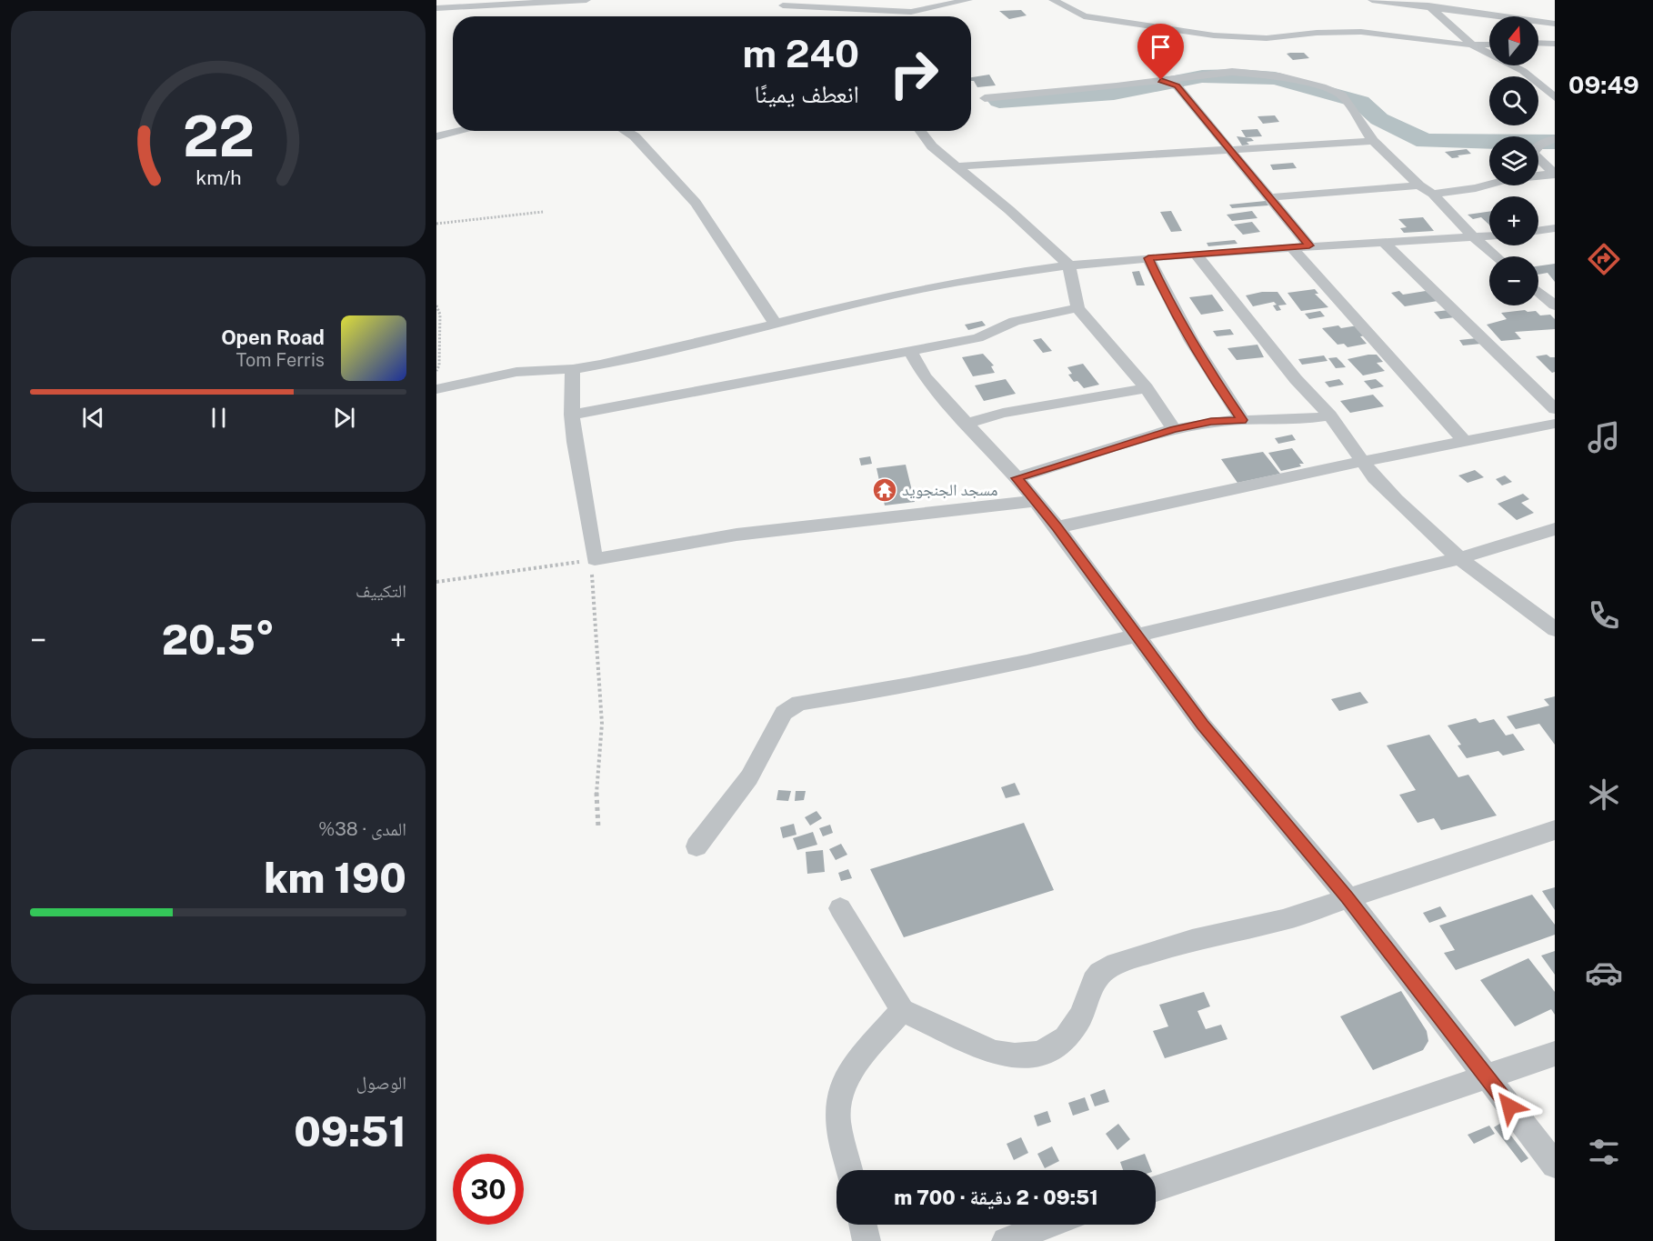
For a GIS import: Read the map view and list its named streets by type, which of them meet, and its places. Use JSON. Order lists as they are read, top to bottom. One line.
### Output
{"places":{"temple":["مسجد الجنجويد"]},"north":"top","page":{"tabs":"09:49","map_buttons":["+","−"],"turn":["240 m","انعطف يمينًا"],"song":["Open Road","Tom Ferris"],"tile":["التكييف",["المدى · 38%","190 km"],["الوصول","09:51"]],"heat":["−","20.5°","+"],"limit":"30","trip":"09:51 · 2 دقيقة · 700 m","gauge":["22","km/h"]}}
